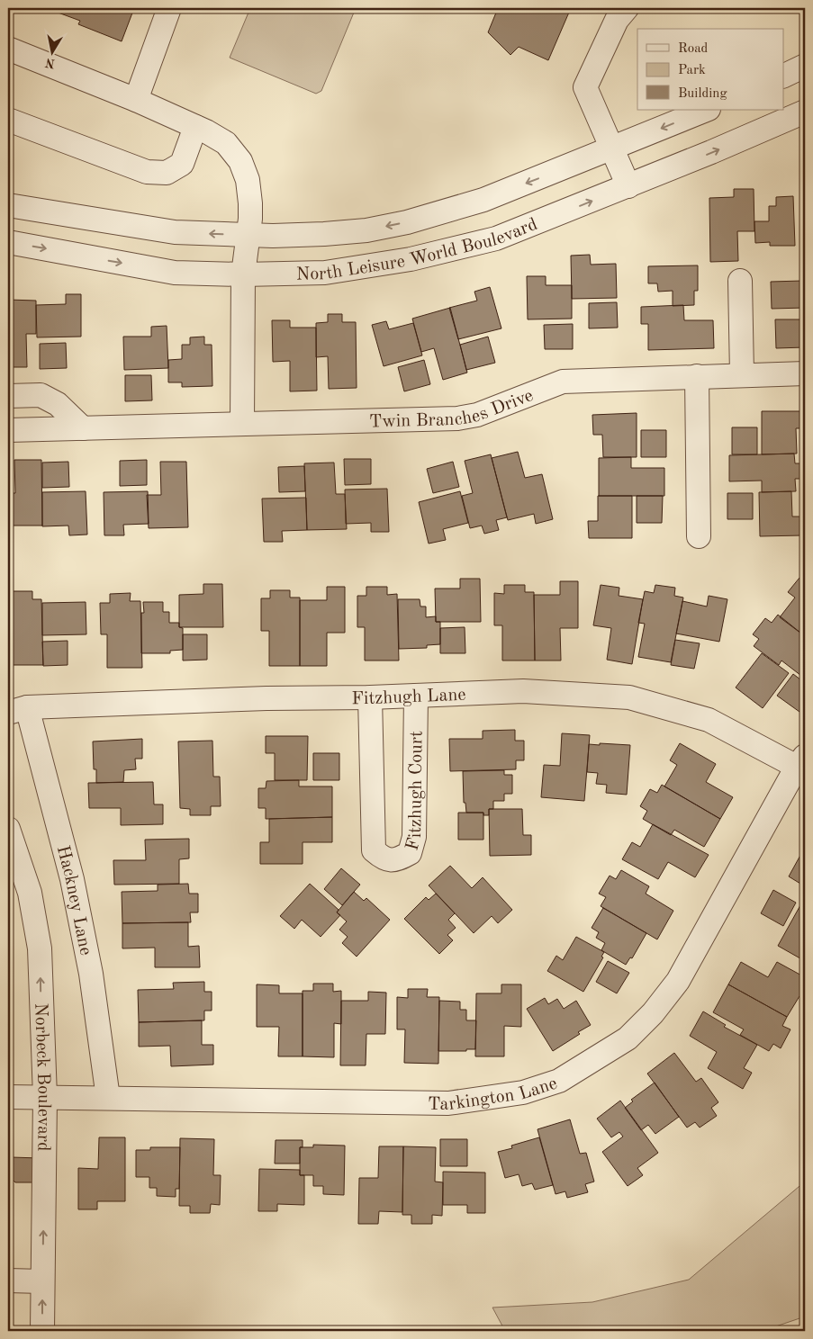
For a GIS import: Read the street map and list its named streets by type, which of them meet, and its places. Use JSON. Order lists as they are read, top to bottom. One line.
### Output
{"streets":{"street":["North Leisure World Boulevard","Twin Branches Drive","Fitzhugh Lane","Fitzhugh Court","Hackney Lane","Norbeck Boulevard","Tarkington Lane"]},"crossings":[["Fitzhugh Lane","Fitzhugh Court"],["Fitzhugh Lane","Hackney Lane"],["Fitzhugh Lane","Tarkington Lane"],["Hackney Lane","Tarkington Lane"],["Norbeck Boulevard","Tarkington Lane"]],"one_way":["Norbeck Boulevard"],"legend":["Road","Park","Building"],"north":"bottom"}
